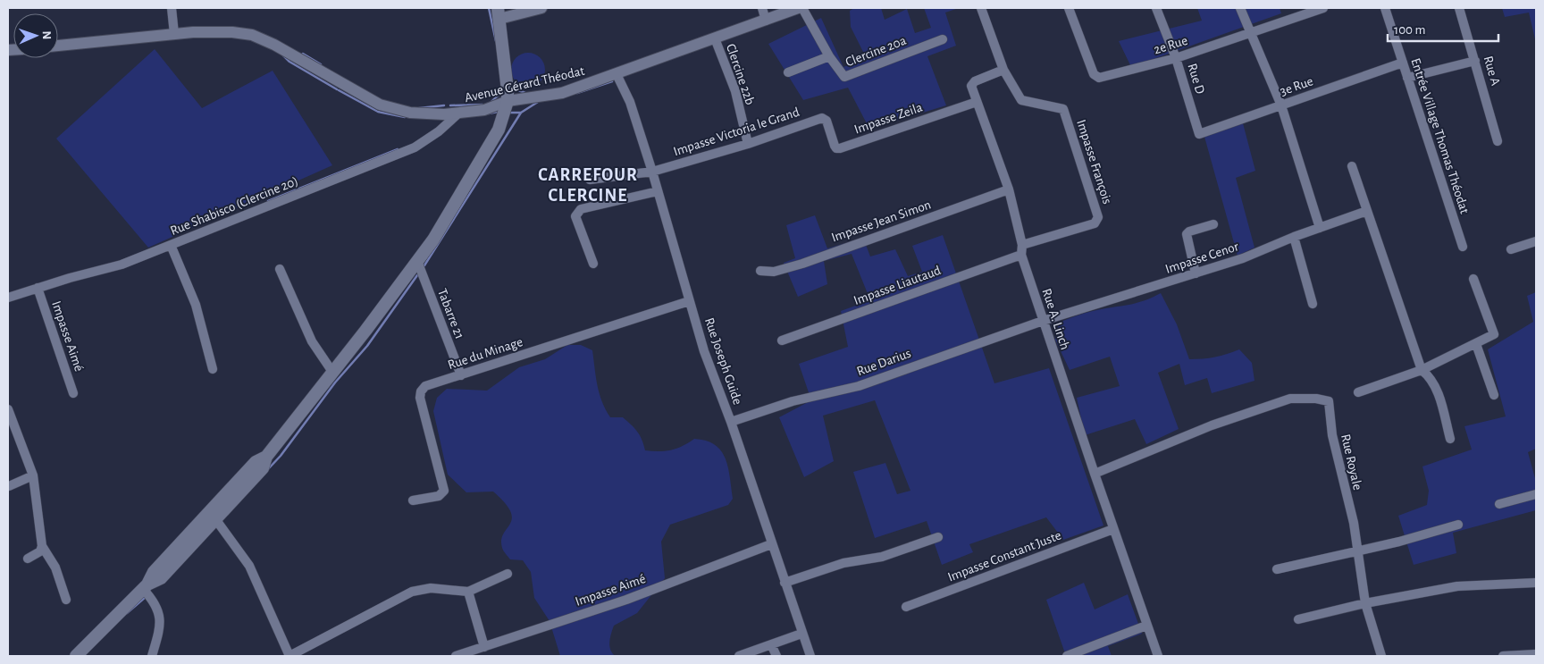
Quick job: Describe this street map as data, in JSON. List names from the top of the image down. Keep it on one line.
{"streets":{"street":["2e Rue","Clercine 20a","Rue A","Clercine 22b","Rue D","Avenue Gérard Théodat","3e Rue","Impasse Zeila","Impasse Victoria le Grand","Entrée Village Thomas Théodat","Impasse François","Rue Shabisco (Clercine 20)","Impasse Jean Simon","Impasse Cenor","Impasse Liautaud","Tabarre 21","Rue A. Linch","Impasse Aimé","Rue du Minage","Rue Joseph Guide","Rue Darius","Rue Royale","Impasse Constant Juste"]},"crossings":[["2e Rue","Rue D"],["Clercine 22b","Avenue Gérard Théodat"],["Clercine 22b","Impasse Victoria le Grand"],["Rue D","3e Rue"],["Avenue Gérard Théodat","Rue Shabisco (Clercine 20)"],["Avenue Gérard Théodat","Rue Joseph Guide"],["3e Rue","Entrée Village Thomas Théodat"],["Impasse Zeila","Impasse Victoria le Grand"],["Impasse Zeila","Rue A. Linch"],["Impasse Victoria le Grand","Rue Joseph Guide"],["Impasse François","Rue A. Linch"],["Rue Shabisco (Clercine 20)","Impasse Aimé"],["Impasse Jean Simon","Rue A. Linch"],["Impasse Cenor","Rue A. Linch"],["Impasse Cenor","Rue Darius"],["Impasse Liautaud","Rue A. Linch"],["Tabarre 21","Rue du Minage"],["Rue A. Linch","Rue Darius"],["Rue A. Linch","Rue Royale"],["Rue A. Linch","Impasse Constant Juste"],["Impasse Aimé","Rue Joseph Guide"],["Rue du Minage","Rue Joseph Guide"],["Rue Joseph Guide","Rue Darius"]],"districts":["CARREFOUR CLERCINE"],"scale_bar":"100 m","north":"right"}
